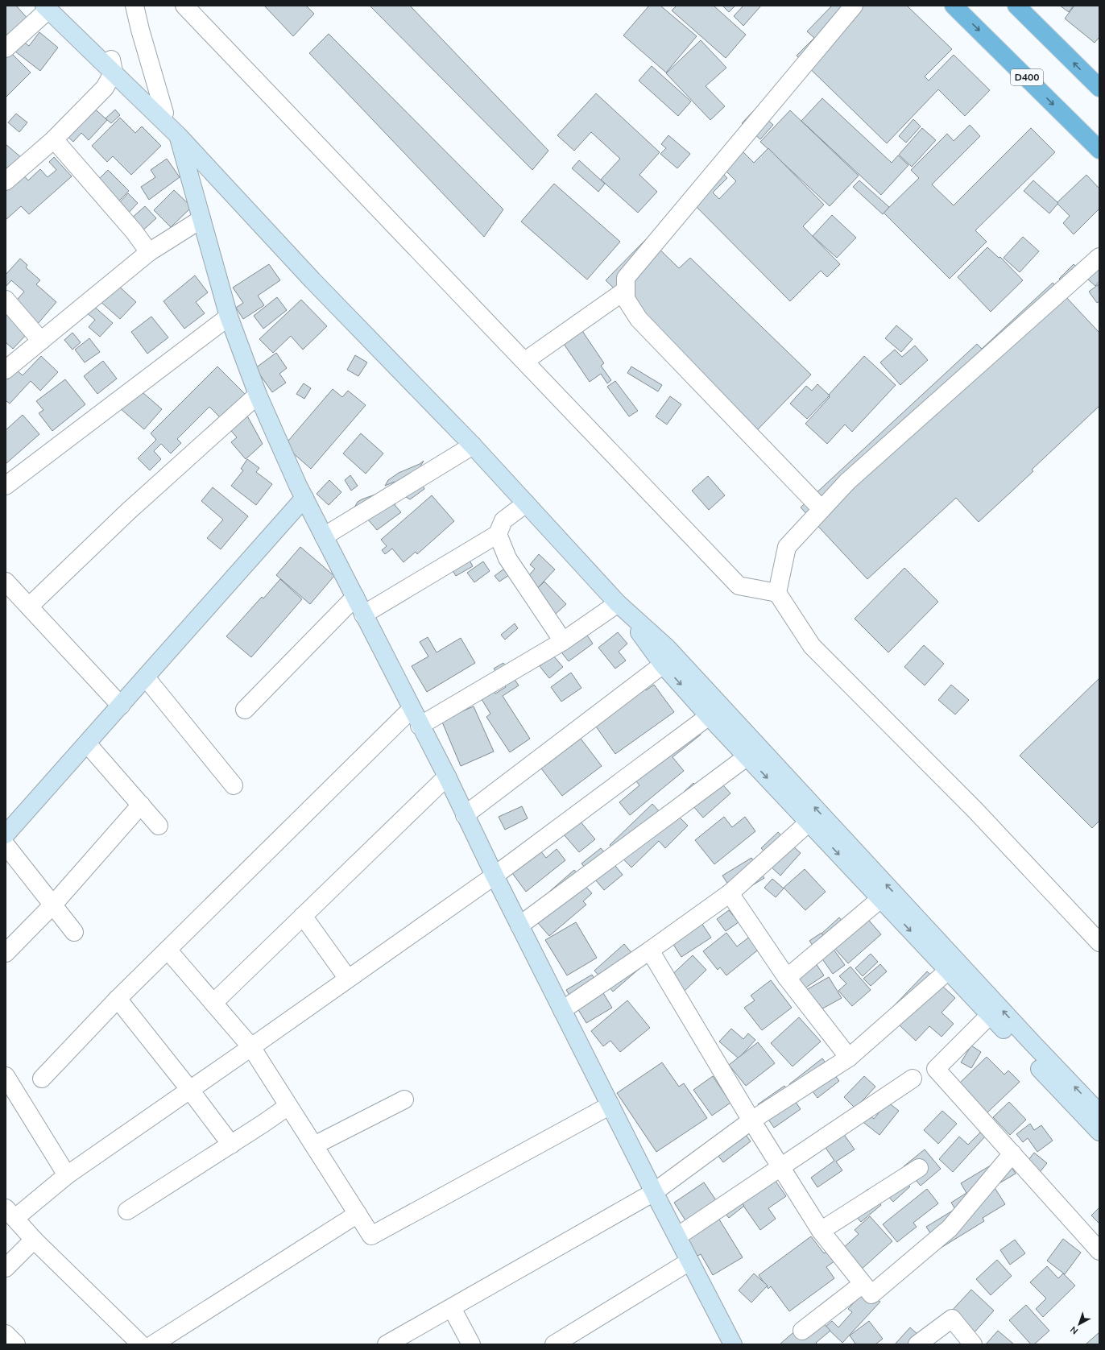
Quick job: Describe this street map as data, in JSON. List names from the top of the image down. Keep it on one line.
{"streets":{"highway":["D400"]},"north":"bottom left"}
